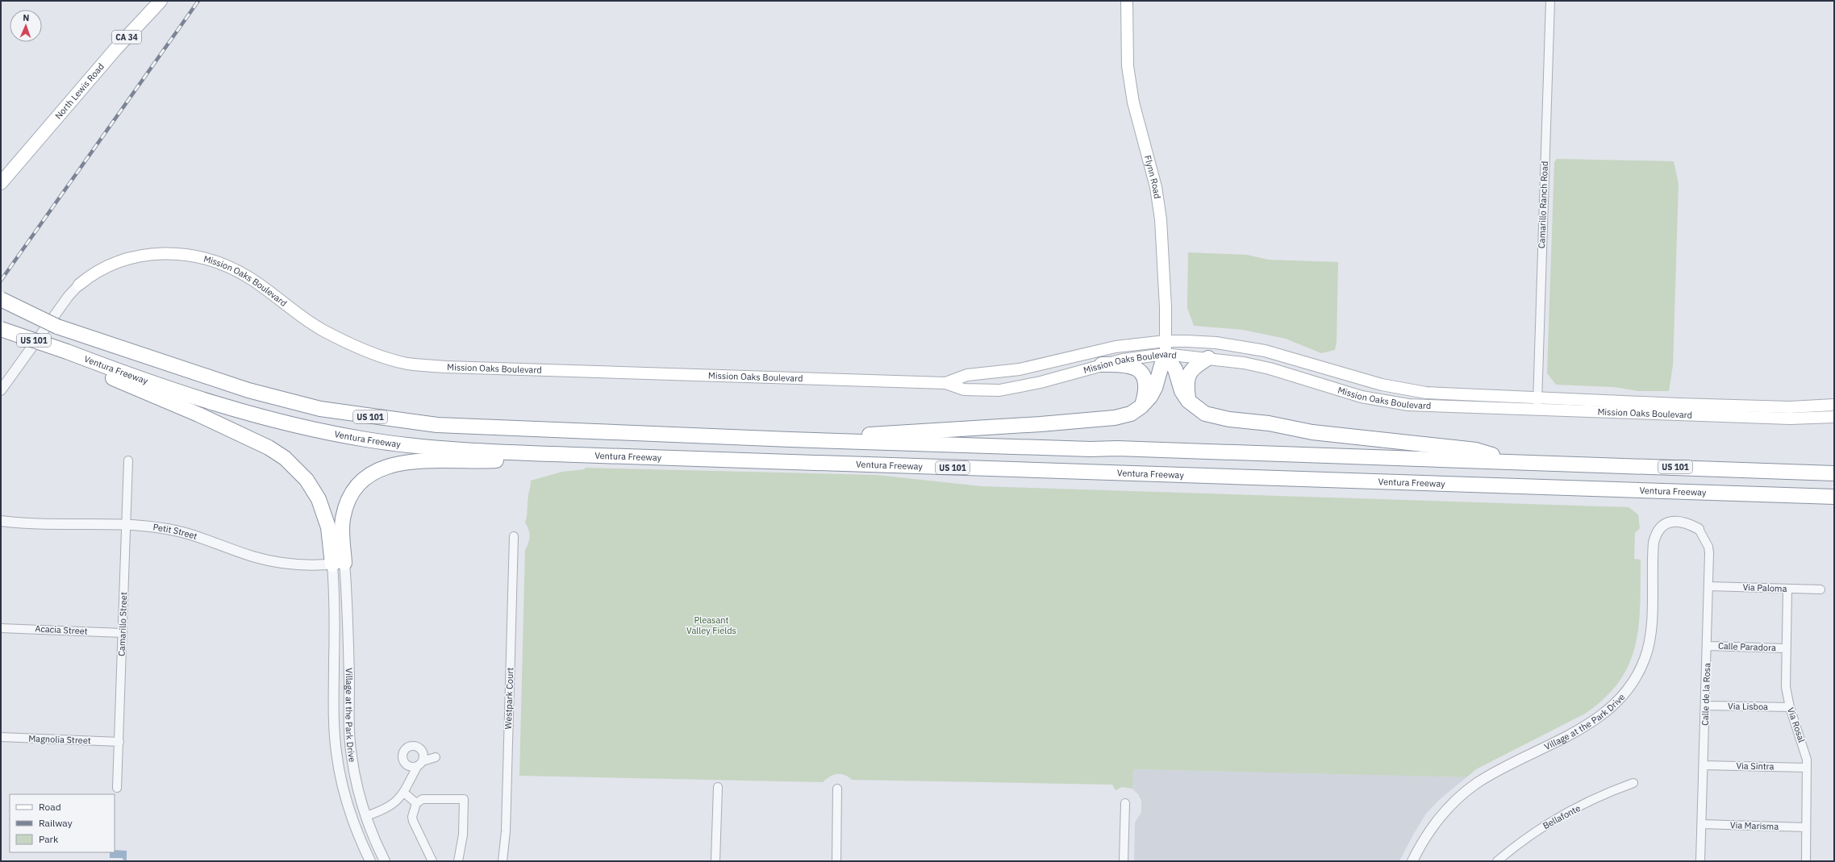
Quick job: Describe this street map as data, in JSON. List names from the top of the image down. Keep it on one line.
{"streets":{"highway":["US 101","Ventura Freeway"],"main road":["CA 34","North Lewis Road","Flynn Road","Mission Oaks Boulevard"],"street":["Camarillo Ranch Road","Petit Street","Via Paloma","Camarillo Street","Acacia Street","Calle Paradora","Calle de la Rosa","Westpark Court","Via Lisboa","Village at the Park Drive","Via Rosal","Magnolia Street","Via Sintra","Bellafonte","Via Marisma"]},"crossings":[["Flynn Road","Mission Oaks Boulevard"],["Camarillo Ranch Road","Mission Oaks Boulevard"],["Petit Street","Camarillo Street"],["Petit Street","Village at the Park Drive"],["Via Paloma","Calle de la Rosa"],["Via Paloma","Via Rosal"],["Camarillo Street","Acacia Street"],["Camarillo Street","Magnolia Street"],["Calle Paradora","Calle de la Rosa"],["Calle Paradora","Via Rosal"],["Calle de la Rosa","Via Lisboa"],["Calle de la Rosa","Village at the Park Drive"],["Calle de la Rosa","Via Sintra"],["Calle de la Rosa","Via Marisma"],["Via Lisboa","Via Rosal"],["Via Rosal","Via Sintra"],["Via Rosal","Via Marisma"]],"parks":["Pleasant Valley Fields"],"legend":["Road","Railway","Park"],"north":"top"}
